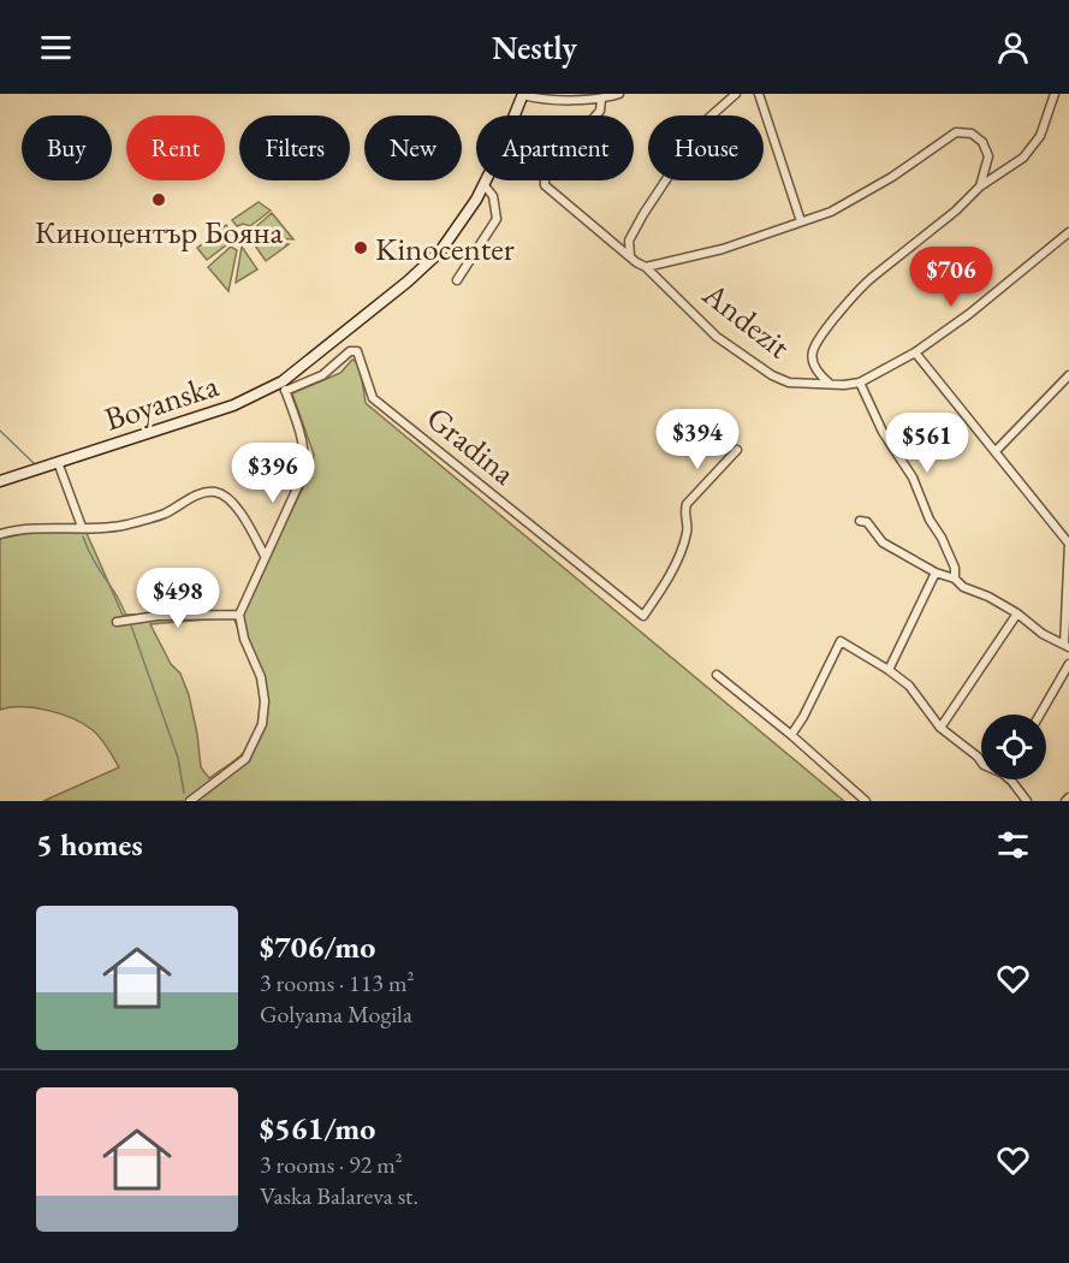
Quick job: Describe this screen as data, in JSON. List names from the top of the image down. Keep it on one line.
{"streets":{"main road":["Boyanska"],"street":["Andezit","Gradina"]},"crossings":[["Boyanska","Gradina"]],"places":["Киноцентър Бояна","Kinocenter"],"page":{"header":"Nestly","chip":["Buy","Rent","Filters","New","Apartment","House"],"price":["$706","$394","$561","$396","$498"],"heading":"5 homes","list":[{"name":"$706/mo","note":"3 rooms · 113 m² · Golyama Mogila"},{"name":"$561/mo","note":"3 rooms · 92 m² · Vaska Balareva st."}]}}
